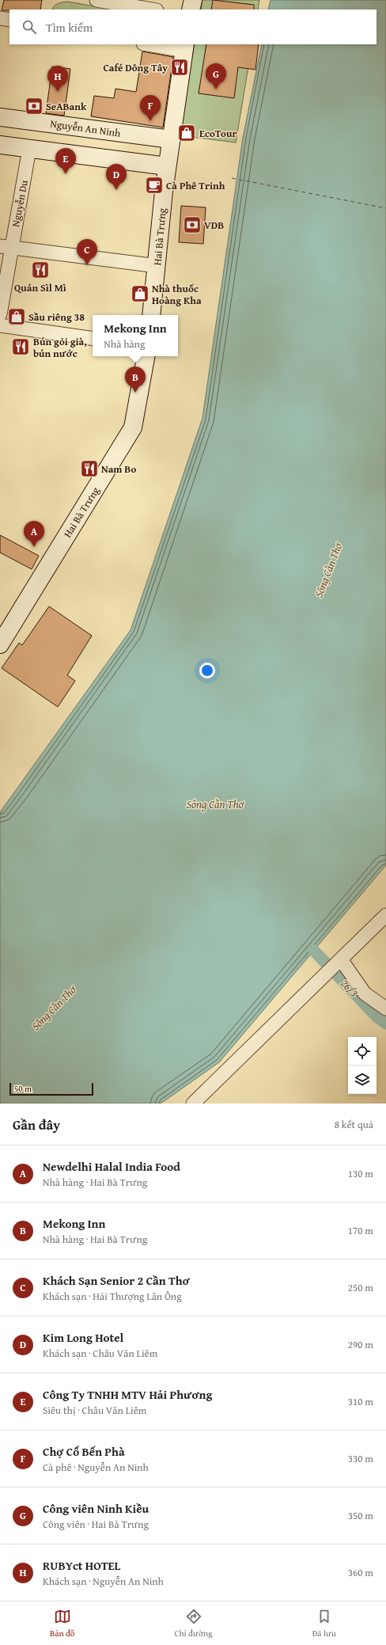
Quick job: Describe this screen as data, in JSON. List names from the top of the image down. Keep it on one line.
{"streets":{"street":["Nguyễn An Ninh","Nguyễn Du","Hai Bà Trưng"]},"crossings":[["Nguyễn An Ninh","Hai Bà Trưng"]],"water":["Sông Cần Thơ","26/3"],"places":{"restaurant":["Café Dông Tây","Quán Sìl Mì","Bún gỏi già, bún nước","Nam Bo"],"bank":["SeABank","VDB"],"shop":["EcoTour","Nhà thuốc Hoàng Kha","Sầu riêng 38"],"cafe":["Cà Phê Trinh"]},"scale_bar":"50 m","page":{"search":"Tìm kiếm","pins":["G","H","F","E","D","C","B","A"],"popup":["Mekong Inn","Nhà hàng"],"scale":"50 m","heading":["Gần đây","8 kết quả"],"list":[{"mark":"A","name":"Newdelhi Halal India Food","note":"Nhà hàng · Hai Bà Trưng","value":"130 m"},{"mark":"B","name":"Mekong Inn","note":"Nhà hàng · Hai Bà Trưng","value":"170 m"},{"mark":"C","name":"Khách Sạn Senior 2 Cần Thơ","note":"Khách sạn · Hải Thượng Lãn Ông","value":"250 m"},{"mark":"D","name":"Kim Long Hotel","note":"Khách sạn · Châu Văn Liêm","value":"290 m"},{"mark":"E","name":"Công Ty TNHH MTV Hải Phương","note":"Siêu thị · Châu Văn Liêm","value":"310 m"},{"mark":"F","name":"Chợ Cổ Bến Phà","note":"Cà phê · Nguyễn An Ninh","value":"330 m"},{"mark":"G","name":"Công viên Ninh Kiều","note":"Công viên · Hai Bà Trưng","value":"350 m"},{"mark":"H","name":"RUBYct HOTEL","note":"Khách sạn · Nguyễn An Ninh","value":"360 m"}],"nav":["Bản đồ","Chỉ đường","Đã lưu"]}}
